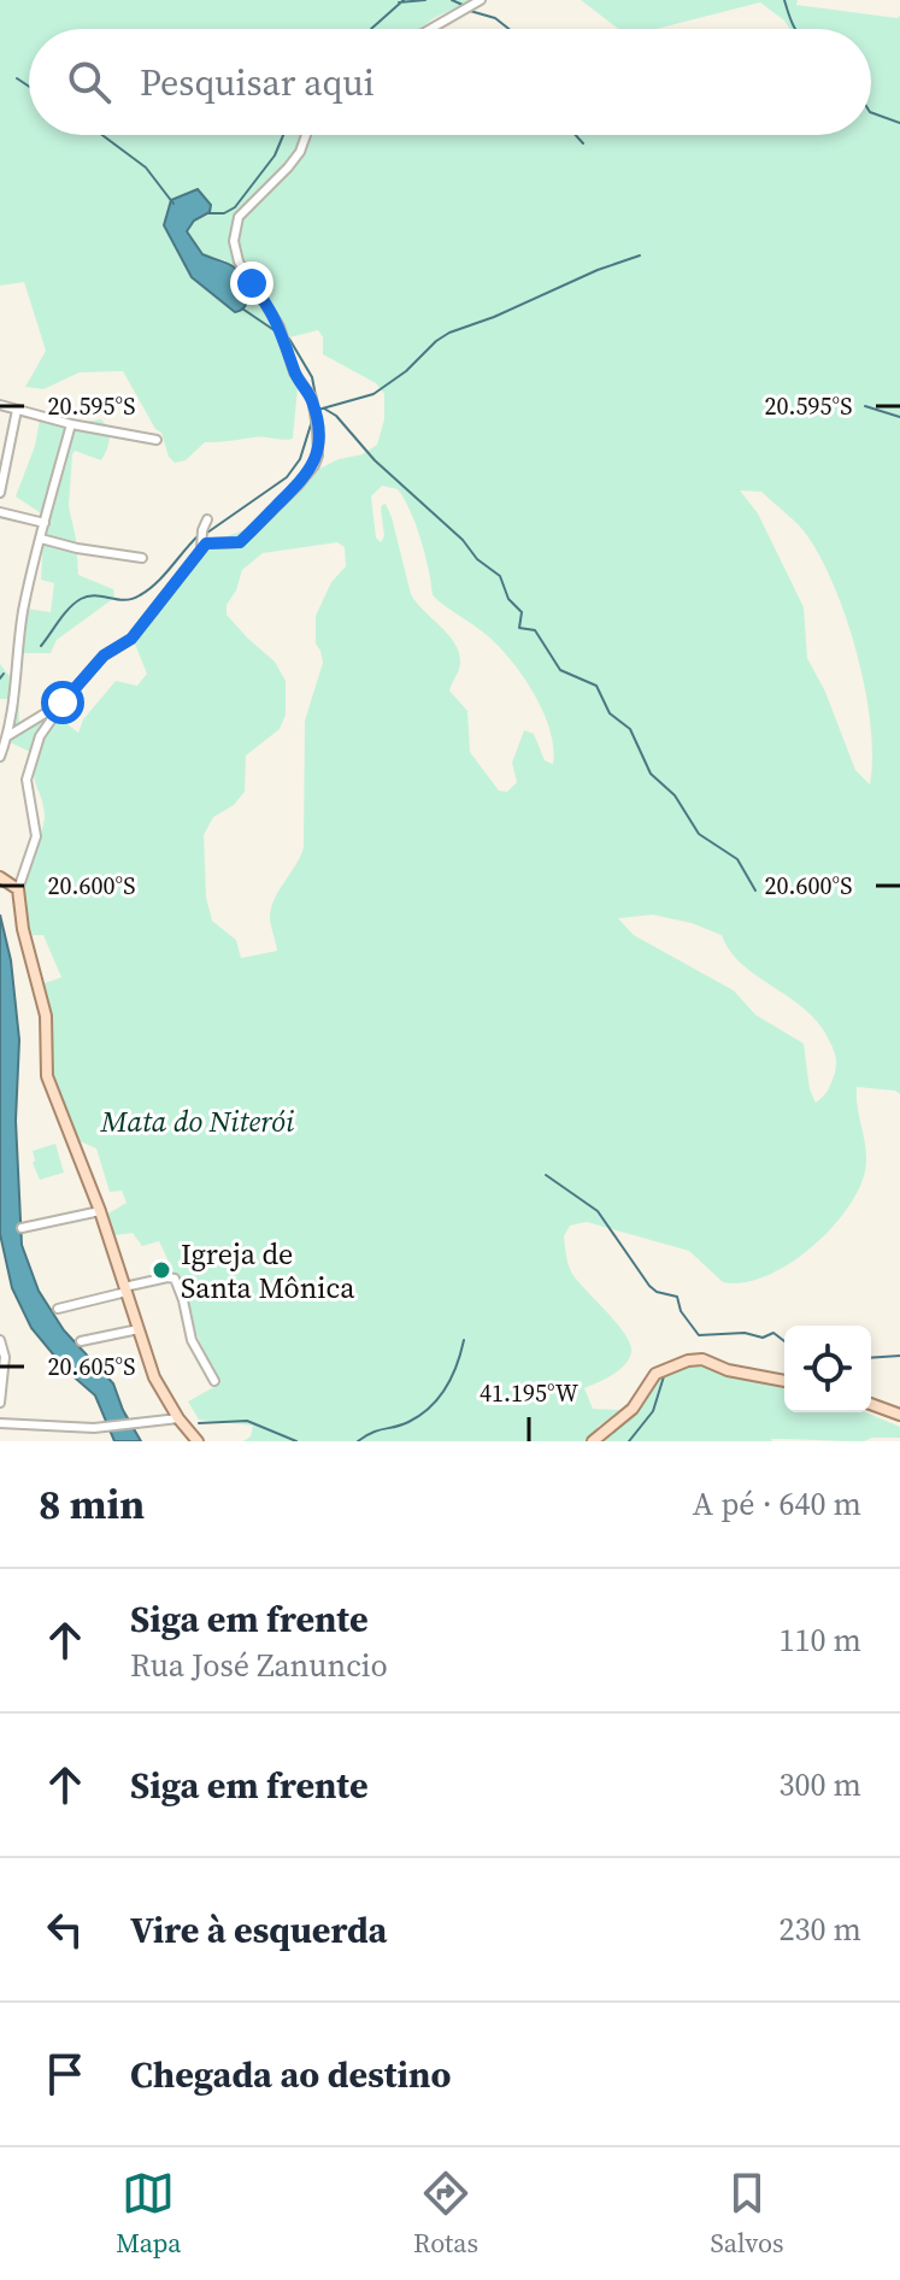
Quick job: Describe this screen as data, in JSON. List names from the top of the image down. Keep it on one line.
{"parks":["Mata do Niterói"],"places":["Igreja de Santa Mônica"],"page":{"search":"Pesquisar aqui","heading":["8 min","A pé · 640 m"],"list":[["Siga em frente","Rua José Zanuncio","110 m"],["Siga em frente","300 m"],["Vire à esquerda","230 m"],"Chegada ao destino"],"nav":["Mapa","Rotas","Salvos"]},"coordinates":["20.595°S","20.600°S","20.605°S","41.195°W"]}
